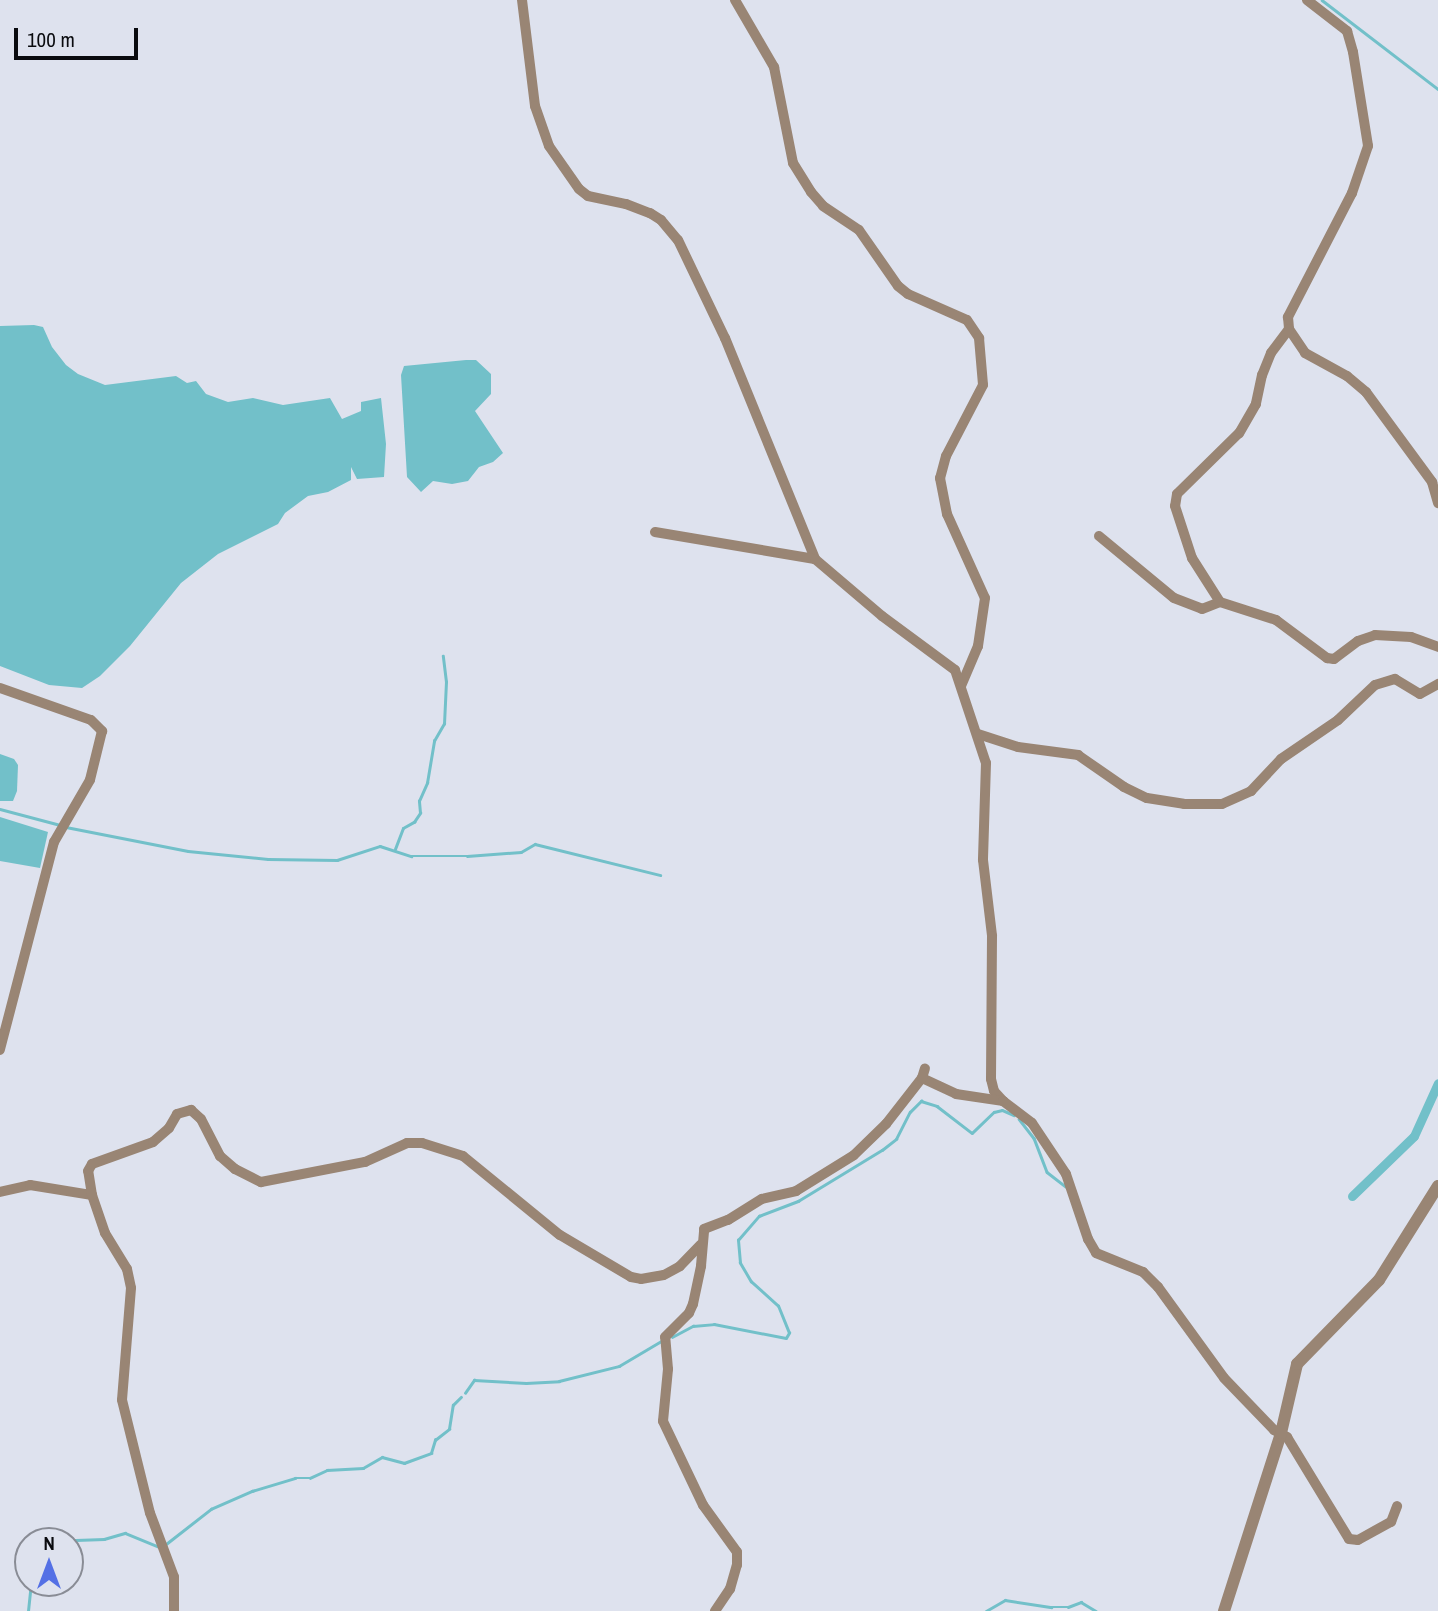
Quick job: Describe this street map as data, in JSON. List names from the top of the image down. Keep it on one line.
{"scale_bar":"100 m","north":"top"}
